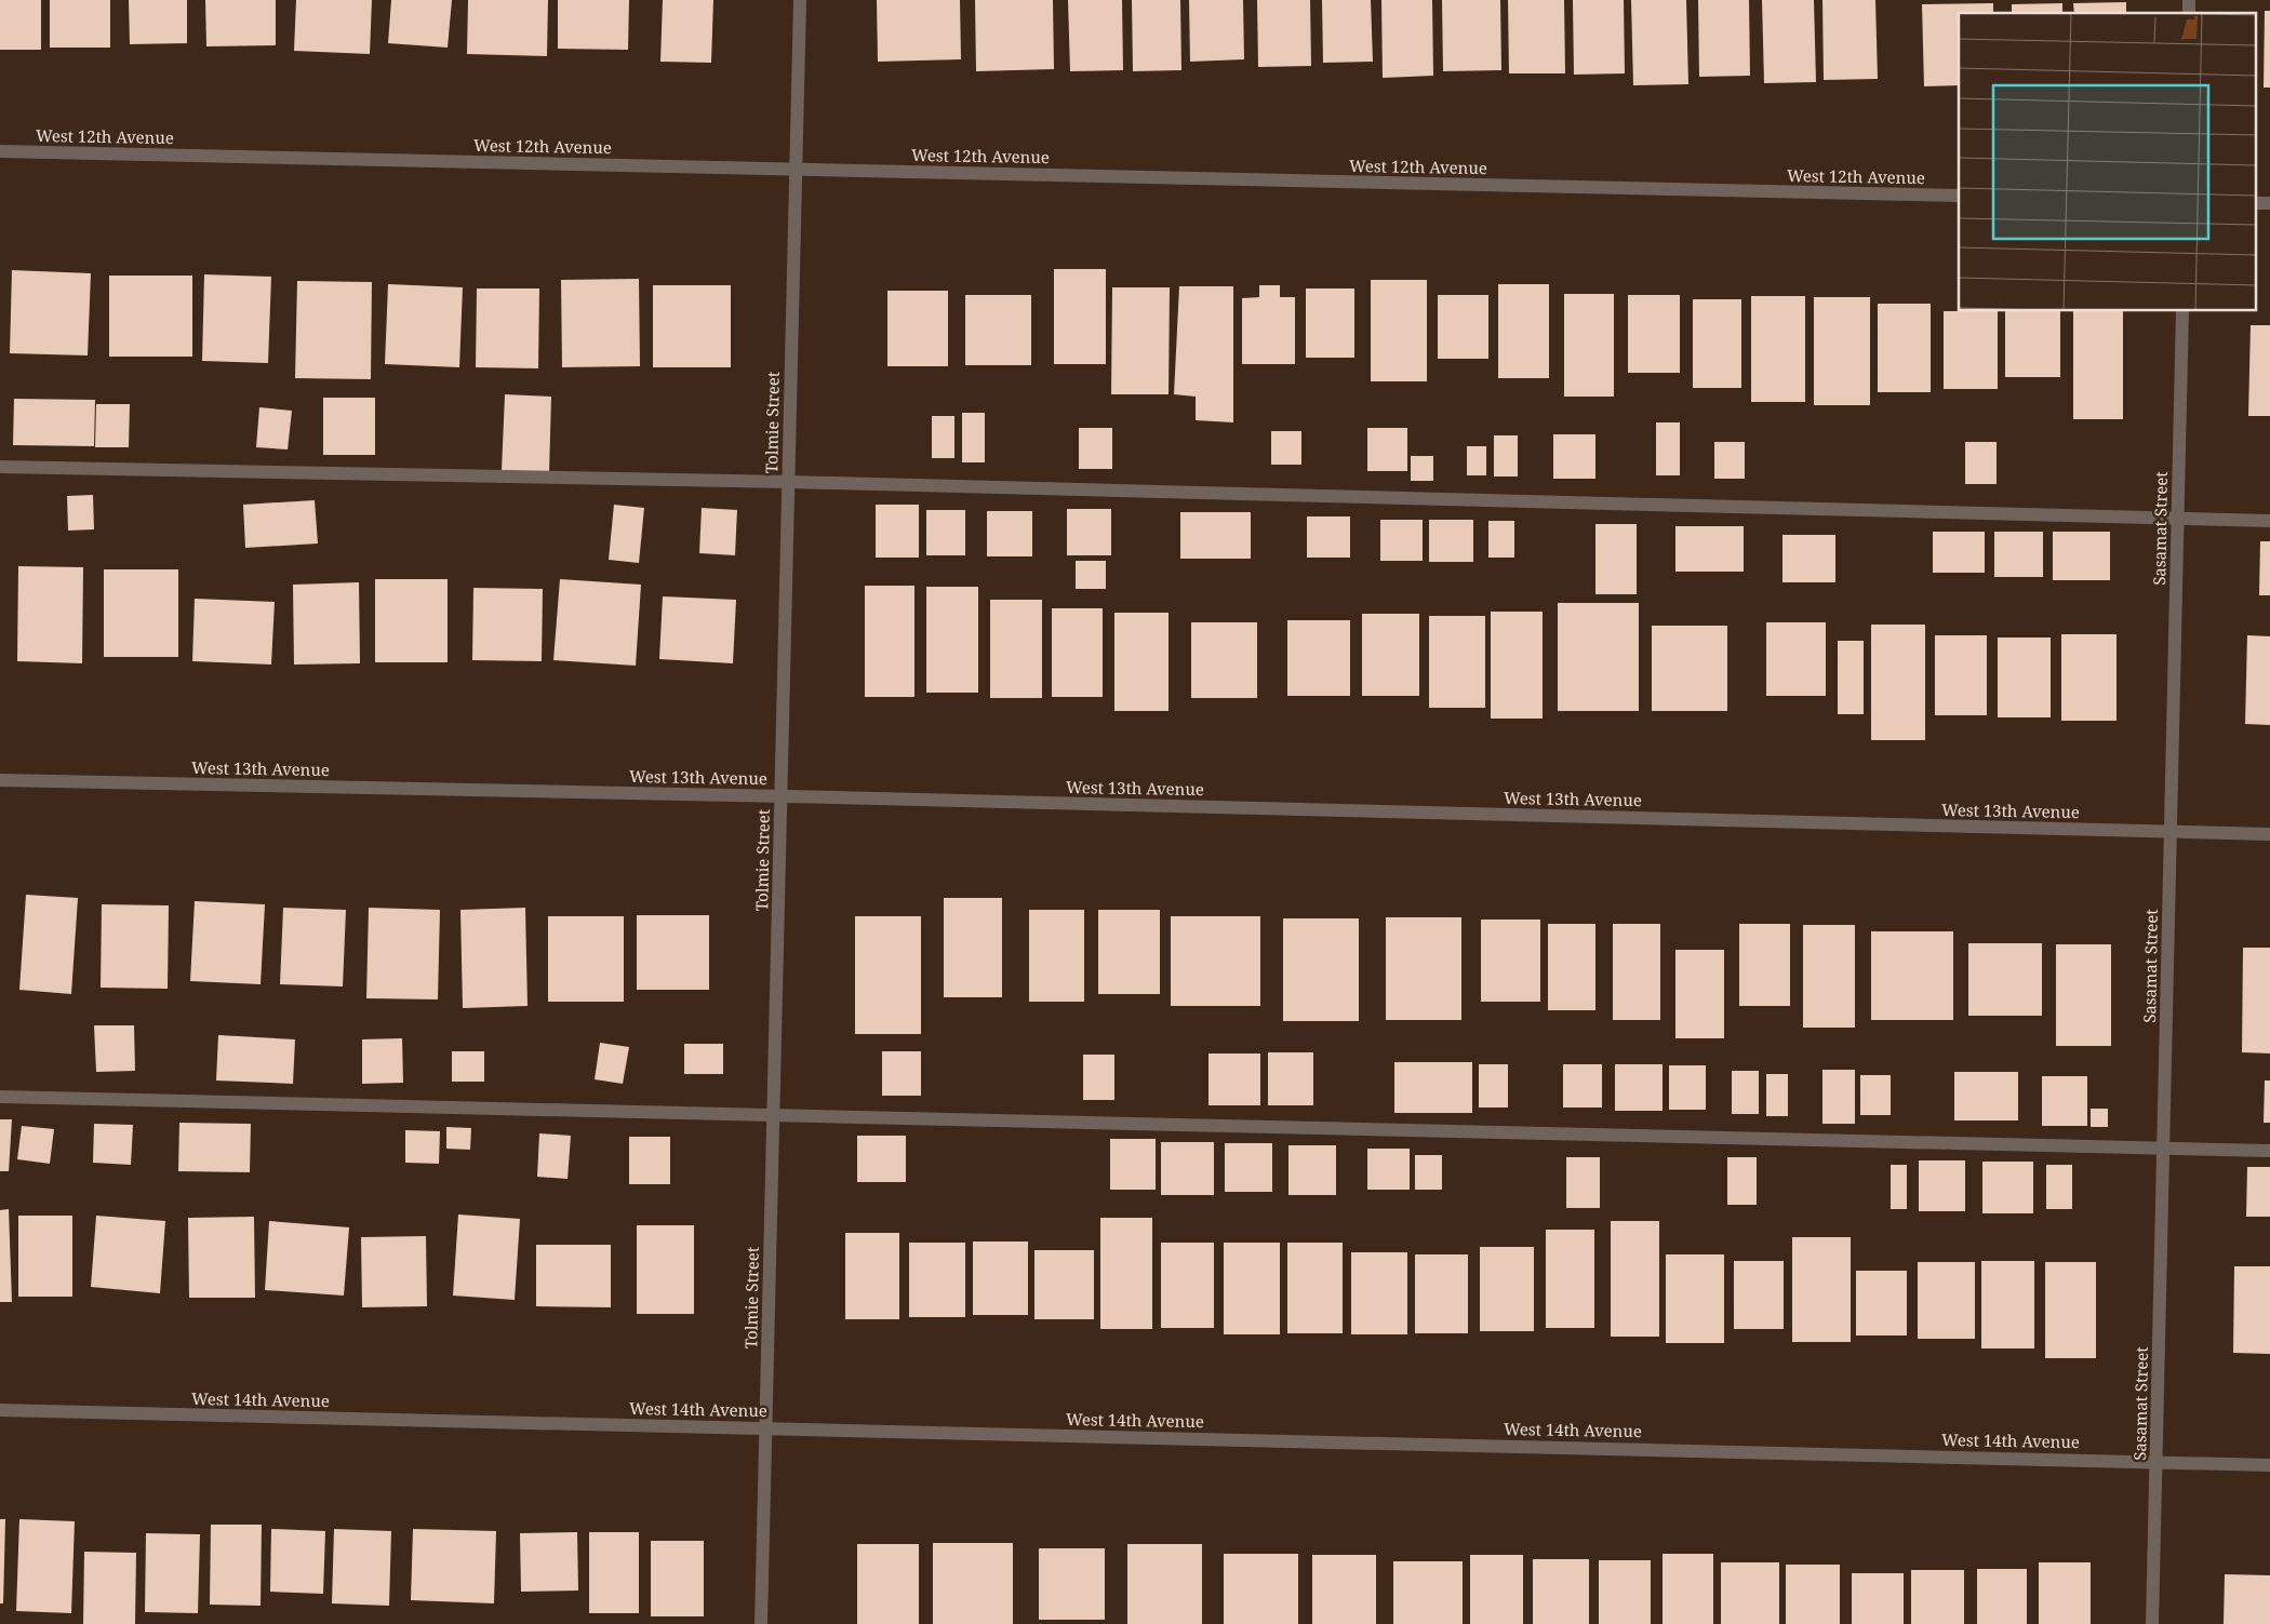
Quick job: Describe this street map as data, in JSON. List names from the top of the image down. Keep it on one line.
{"streets":{"street":["West 12th Avenue","Tolmie Street","Sasamat Street","West 13th Avenue","West 14th Avenue"]},"crossings":[["West 12th Avenue","Tolmie Street"],["Tolmie Street","West 13th Avenue"],["Tolmie Street","West 14th Avenue"],["Sasamat Street","West 13th Avenue"],["Sasamat Street","West 14th Avenue"]]}
